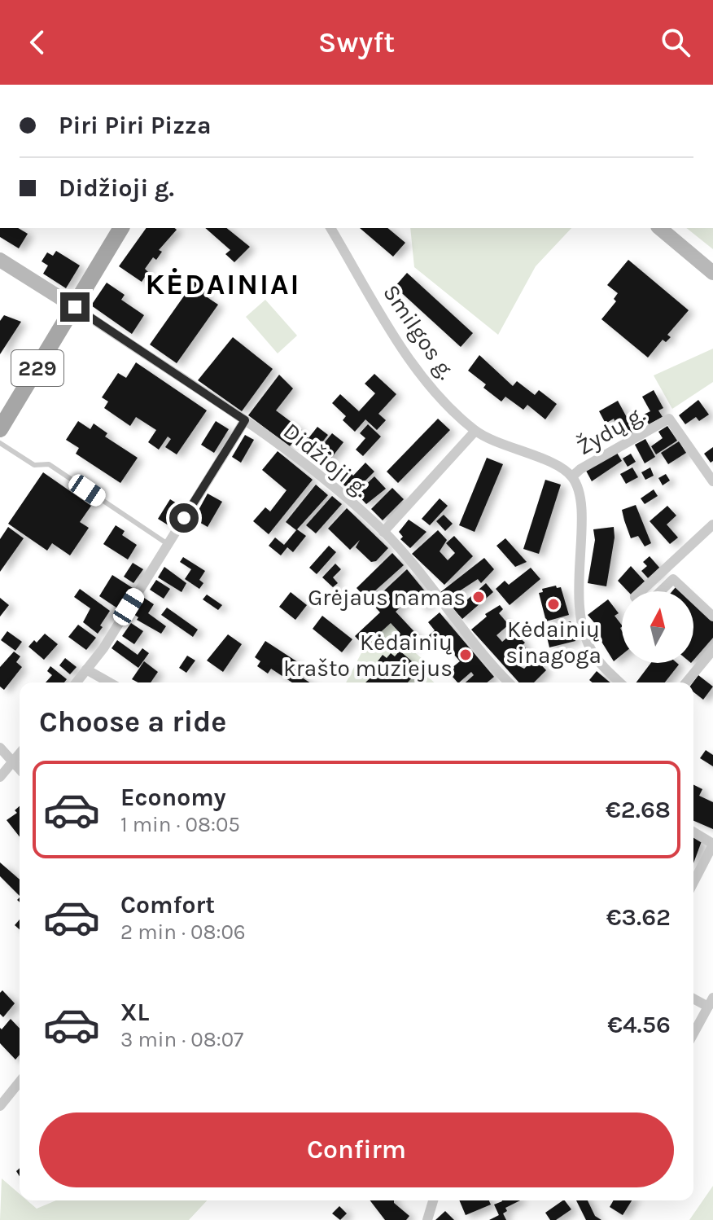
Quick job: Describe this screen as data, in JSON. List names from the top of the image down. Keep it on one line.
{"streets":{"main road":["229"],"street":["Smilgos g.","Žydų g.","Didžioji g."]},"crossings":[["Smilgos g.","Žydų g."],["229","Didžioji g."]],"districts":["KĖDAINIAI"],"places":["Grėjaus namas","Kėdainių sinagoga","Kėdainių krašto muziejus"],"north":"top","page":{"header":"Swyft","banner":["Piri Piri Pizza","Didžioji g."],"heading":"Choose a ride","list":[{"name":"Economy","note":"1 min · 08:05","value":"€2.68"},{"name":"Comfort","note":"2 min · 08:06","value":"€3.62"},{"name":"XL","note":"3 min · 08:07","value":"€4.56"}],"buttons":"Confirm"}}
